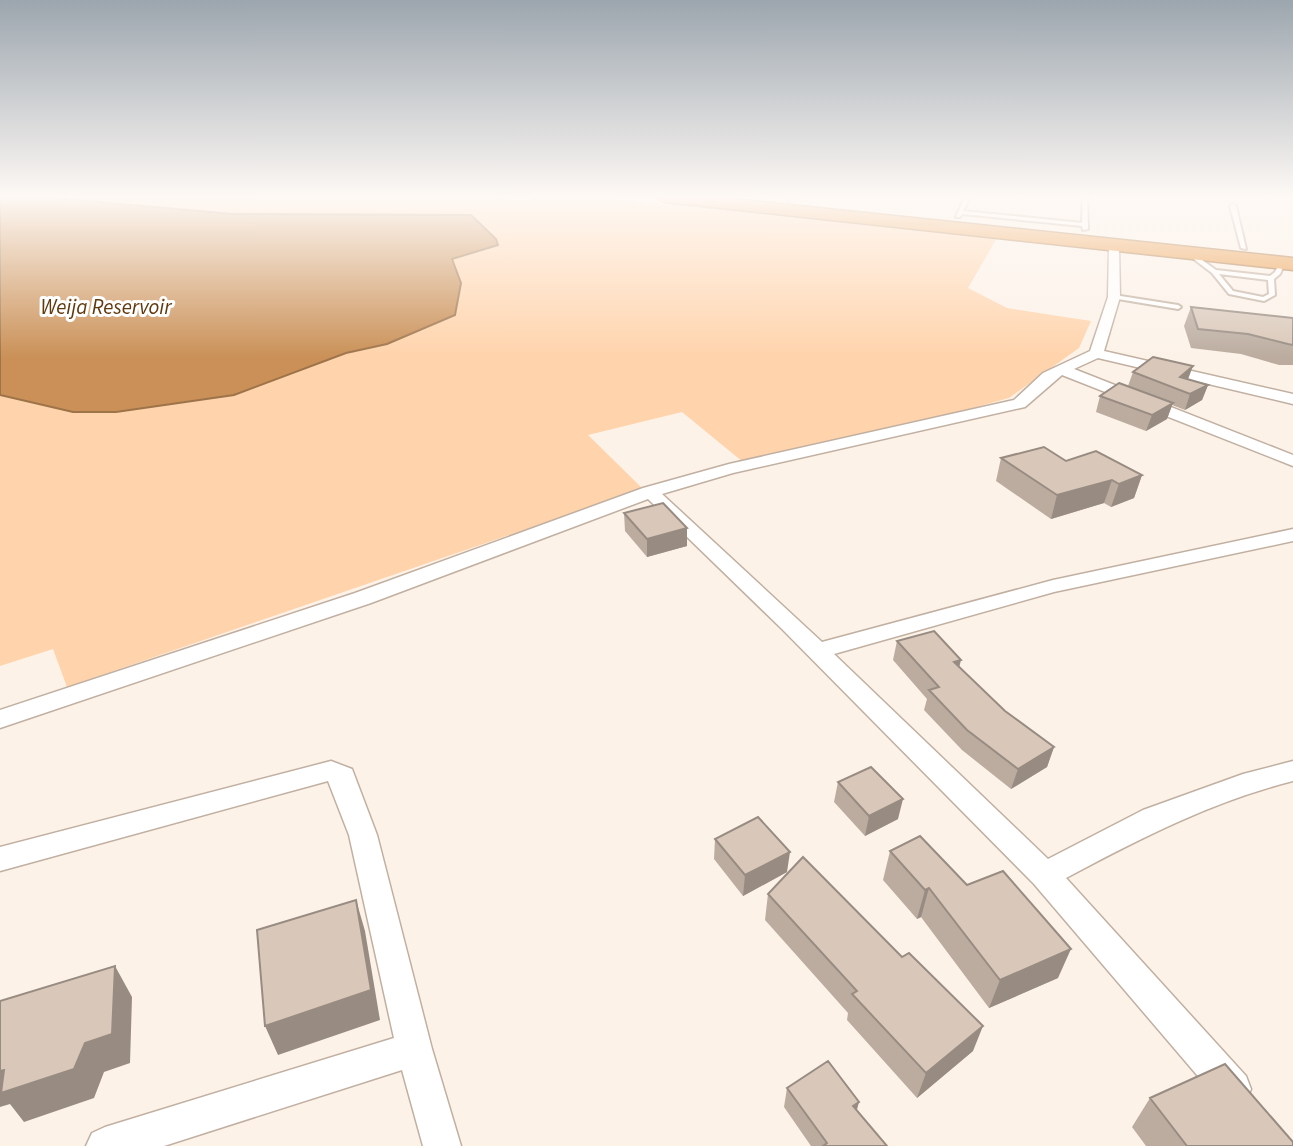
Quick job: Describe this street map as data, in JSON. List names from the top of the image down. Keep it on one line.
{"water":["Weija Reservoir"]}
